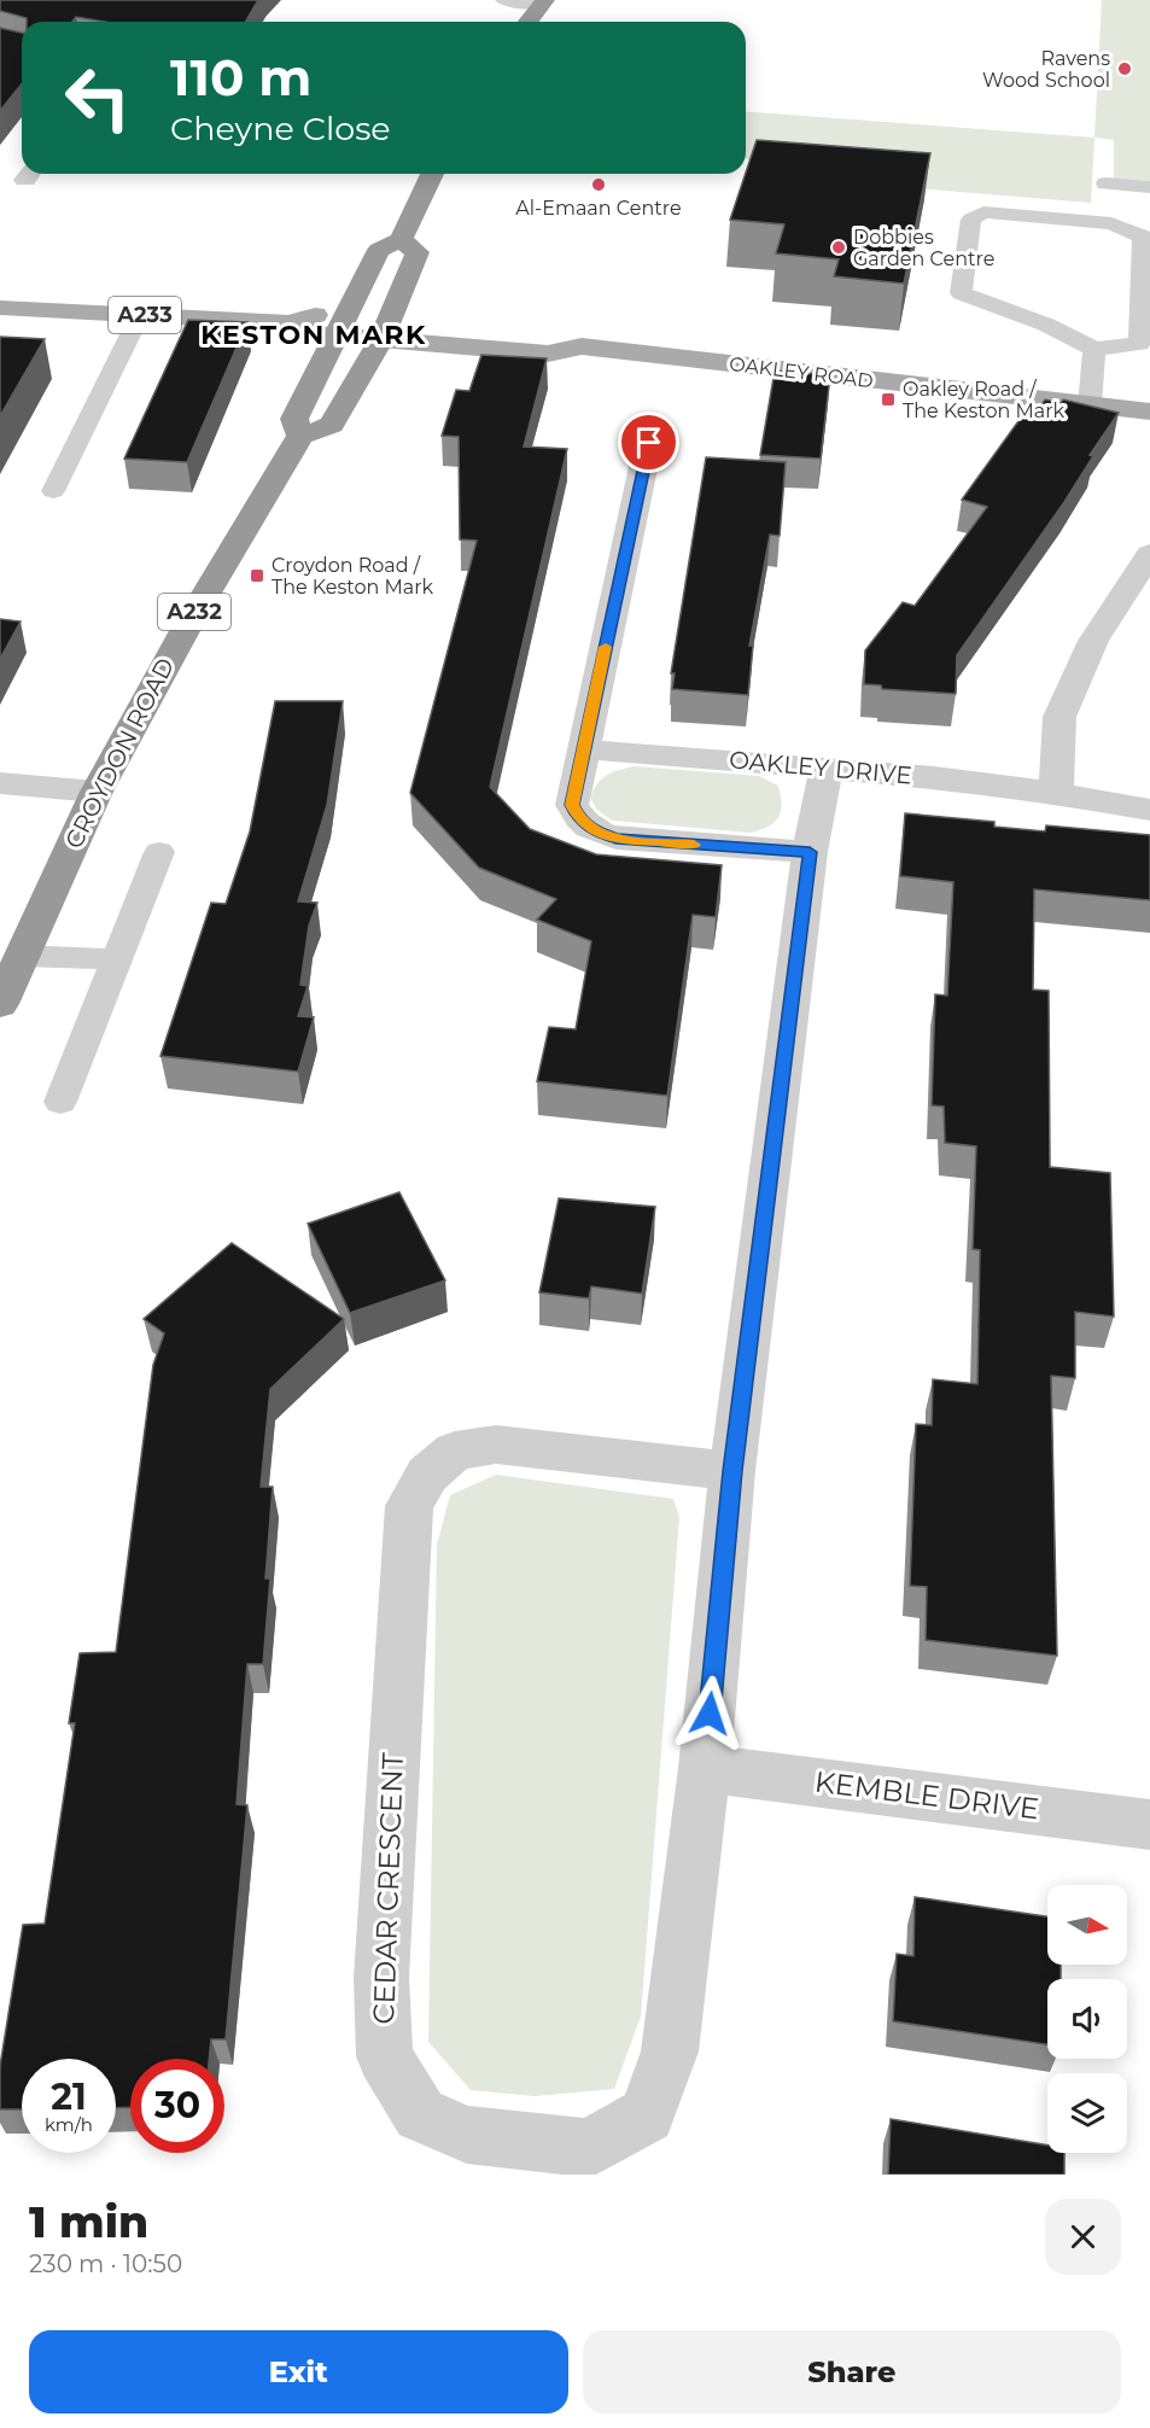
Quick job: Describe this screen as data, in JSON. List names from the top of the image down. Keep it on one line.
{"streets":{"highway":["A232","CROYDON ROAD"],"main road":["A233","OAKLEY ROAD"],"street":["OAKLEY DRIVE","KEMBLE DRIVE","CEDAR CRESCENT"]},"crossings":[["A233","OAKLEY ROAD"],["A233","CROYDON ROAD"],["OAKLEY ROAD","CROYDON ROAD"],["OAKLEY DRIVE","CEDAR CRESCENT"],["KEMBLE DRIVE","CEDAR CRESCENT"]],"districts":["KESTON MARK"],"places":{"other":["Ravens Wood School","Al-Emaan Centre","Dobbies Garden Centre"],"transit":["Oakley Road / The Keston Mark","Croydon Road / The Keston Mark"]},"north":"right","page":{"turn":["110 m","Cheyne Close"],"speed":"21 km/h","limit":"30","heading":["1 min","230 m · 10:50"],"buttons":["Exit","Share"]}}
